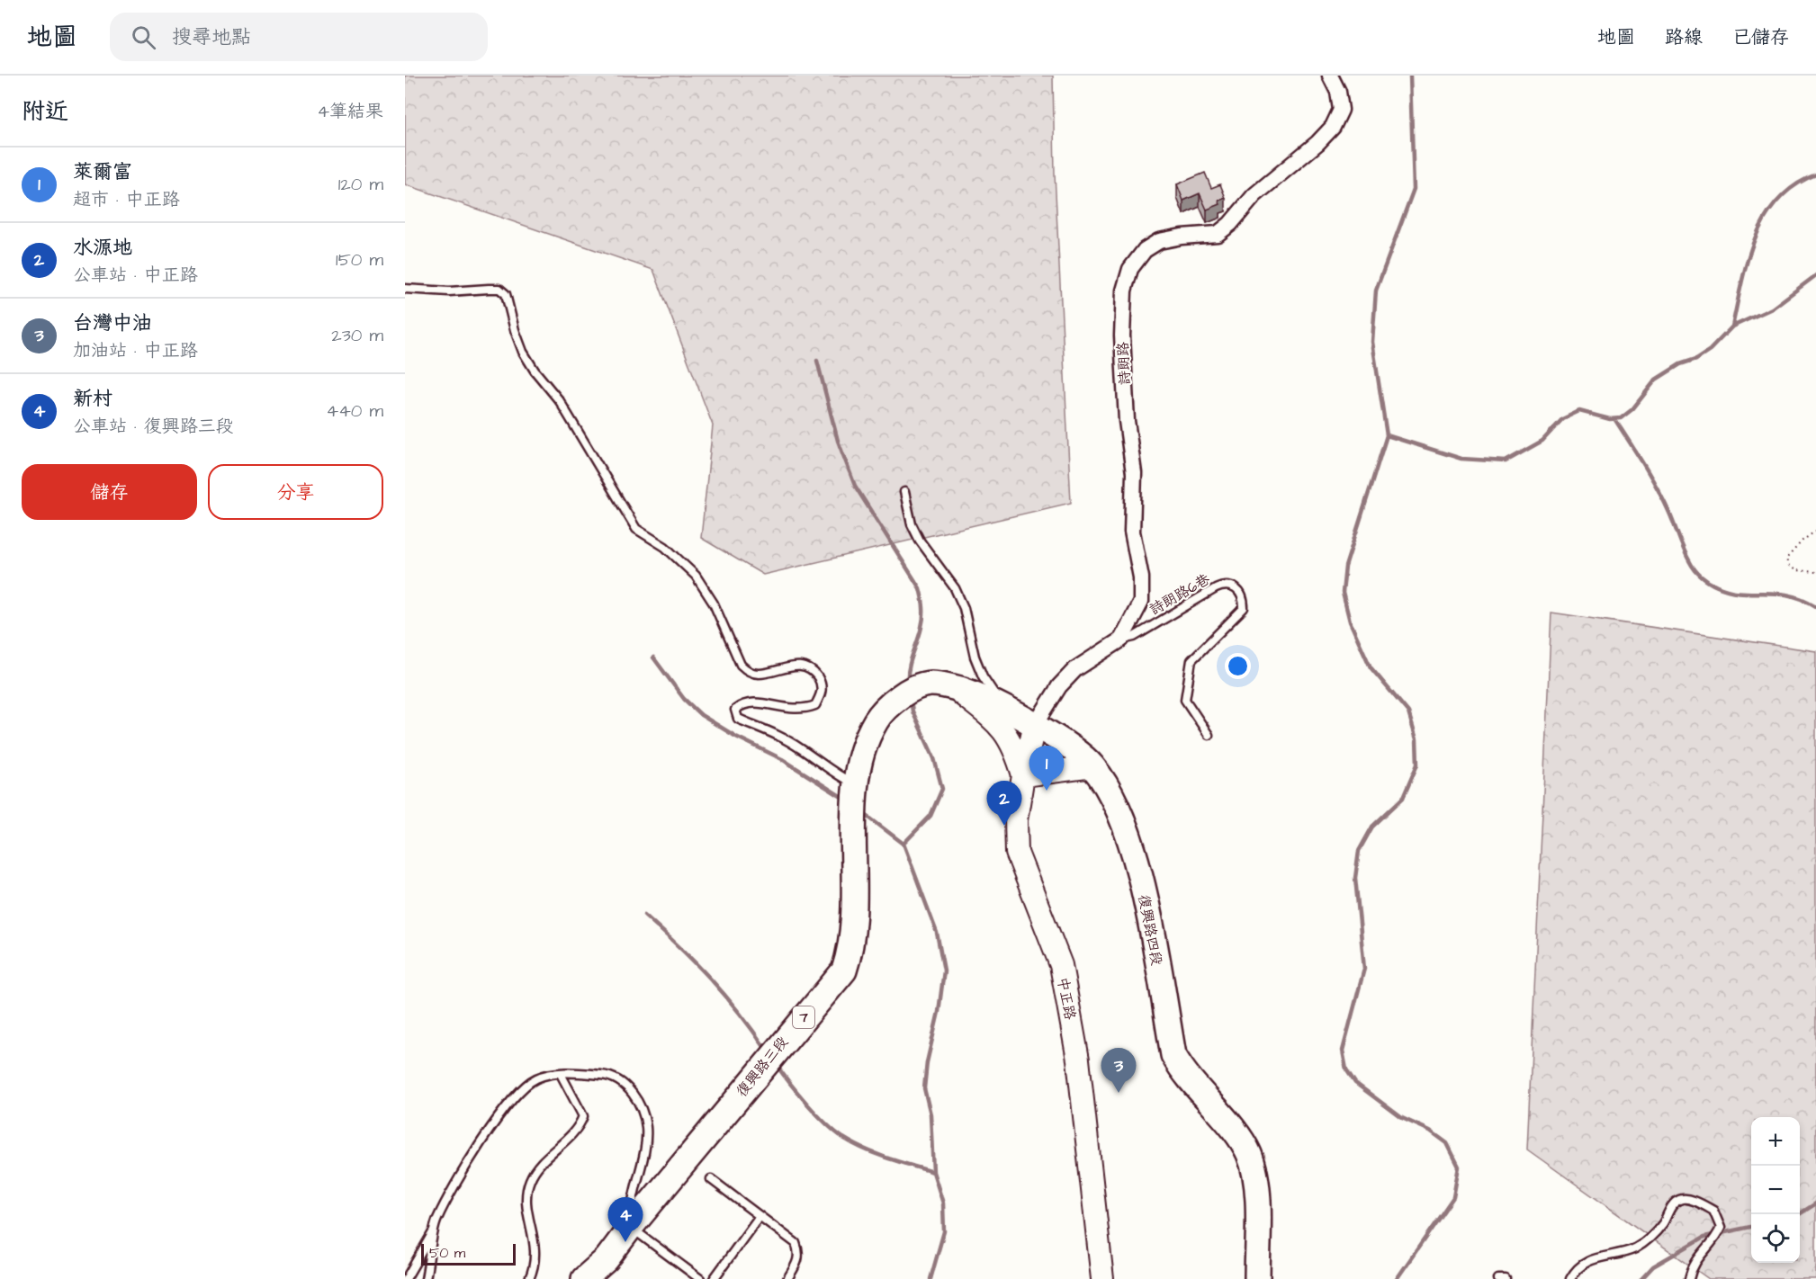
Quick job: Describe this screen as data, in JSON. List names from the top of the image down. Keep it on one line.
{"streets":{"main road":["復興路四段","7","復興路三段"],"street":["詩朗路","中正路"],"lane":["詩朗路6巷"]},"crossings":[["詩朗路","詩朗路6巷"],["詩朗路","復興路四段"],["詩朗路","中正路"],["復興路四段","中正路"],["復興路四段","復興路三段"]],"scale_bar":"50 m","page":{"header":"地圖","search":"搜尋地點","nav":["地圖","路線","已儲存"],"heading":["附近","4筆結果"],"list":[{"mark":"1","name":"萊爾富","note":"超市 · 中正路","value":"120 m"},{"mark":"2","name":"水源地","note":"公車站 · 中正路","value":"150 m"},{"mark":"3","name":"台灣中油","note":"加油站 · 中正路","value":"230 m"},{"mark":"4","name":"新村","note":"公車站 · 復興路三段","value":"440 m"}],"buttons":["儲存","分享"],"pins":["1","2","3","4"],"map_buttons":["+","−"],"scale":"50 m"}}
